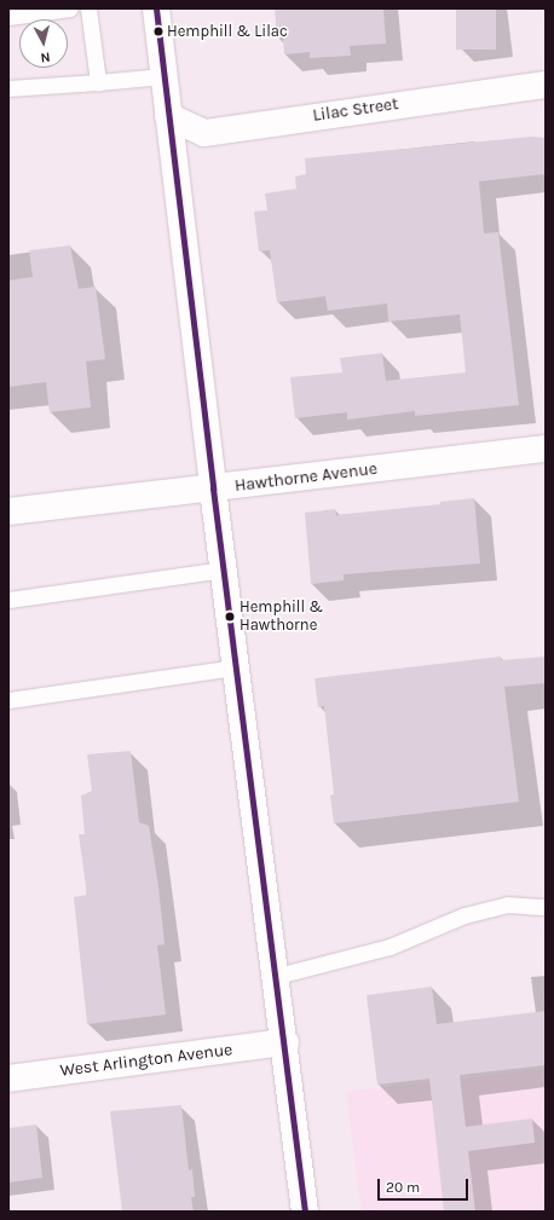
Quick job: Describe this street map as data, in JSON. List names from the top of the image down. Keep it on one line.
{"streets":{"main road":["Lilac Street","Hawthorne Avenue","West Arlington Avenue"]},"places":["Hemphill & Lilac","Hemphill & Hawthorne"],"scale_bar":"20 m","north":"bottom"}
